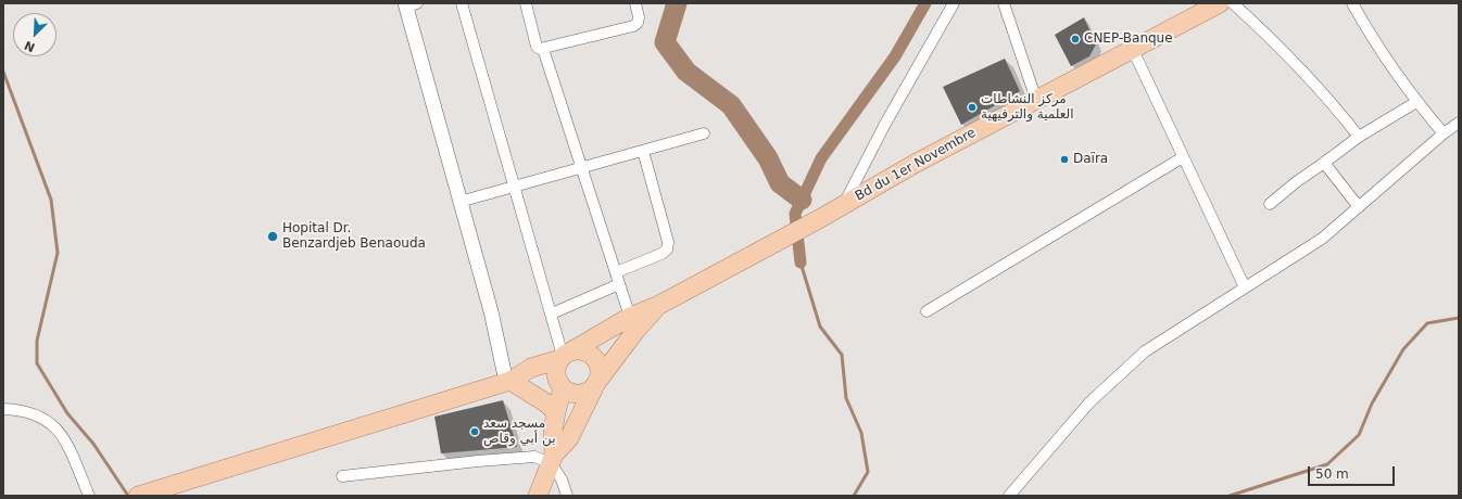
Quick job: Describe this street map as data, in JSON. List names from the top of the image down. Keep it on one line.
{"streets":{"main road":["Bd du 1er Novembre"]},"places":["CNEP-Banque","مركز النشاطات العلمية والترفيهية","Daïra","Hopital Dr. Benzardjeb Benaouda","مسجد سعد بن أبي وقاص"],"scale_bar":"50 m","north":"bottom left"}
